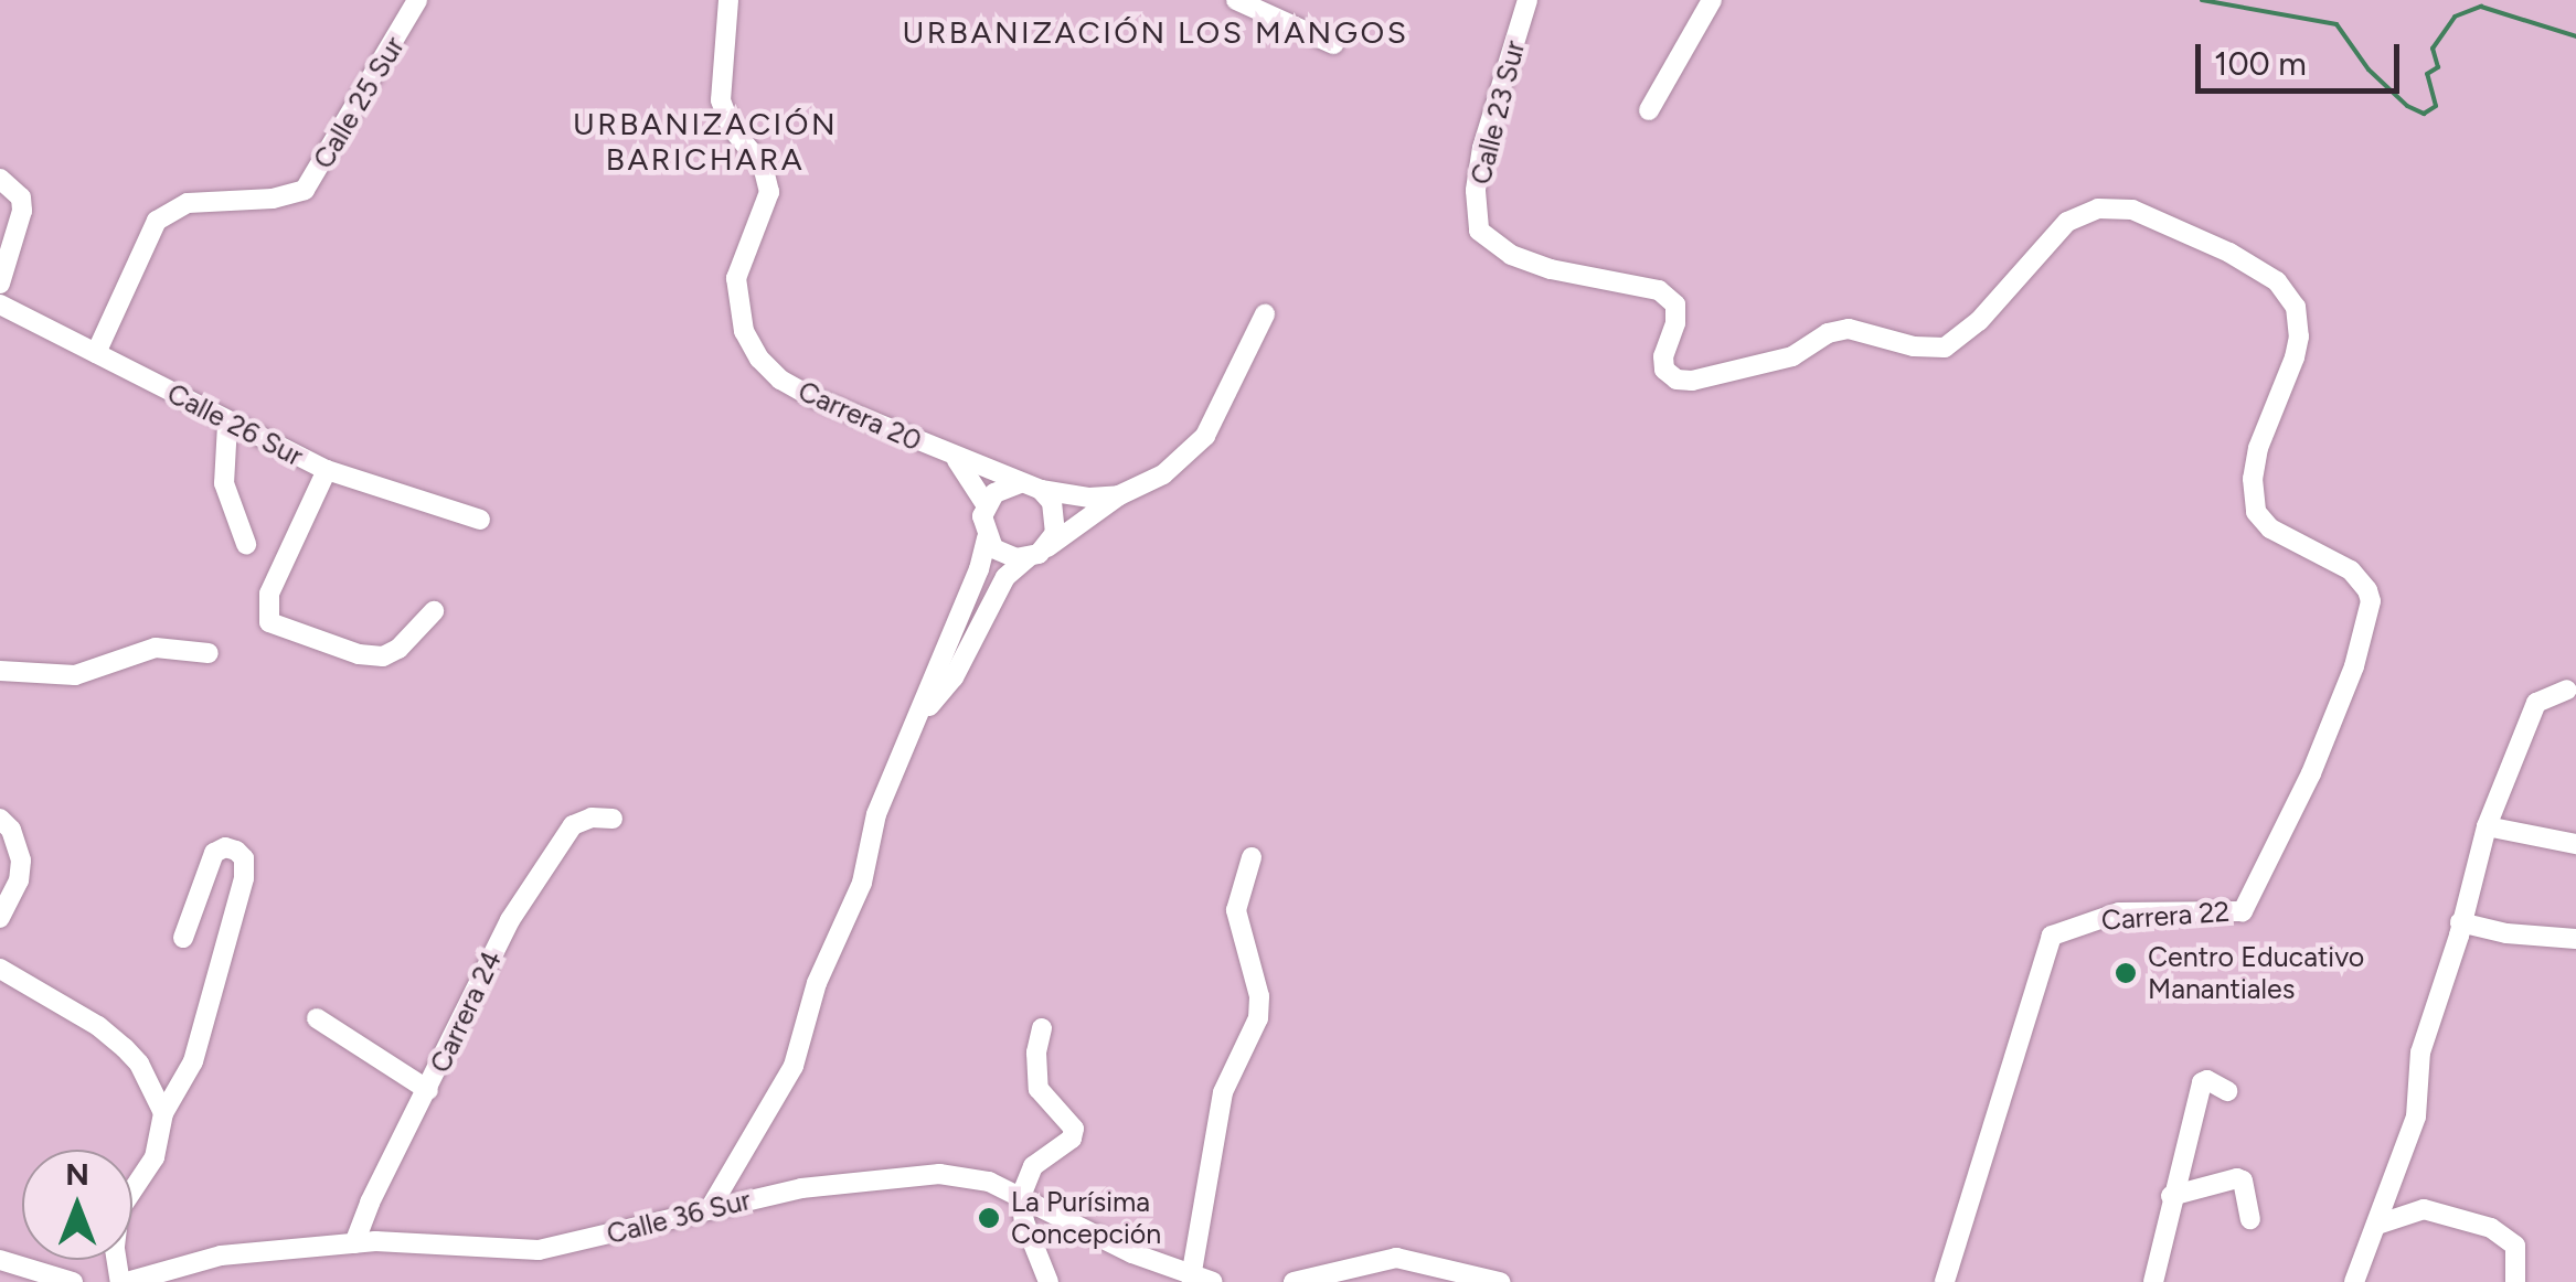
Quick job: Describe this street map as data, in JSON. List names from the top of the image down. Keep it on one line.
{"streets":{"street":["Calle 25 Sur","Calle 23 Sur","Carrera 20","Calle 26 Sur","Carrera 22","Carrera 24","Calle 36 Sur"]},"crossings":[["Calle 25 Sur","Calle 26 Sur"],["Calle 23 Sur","Carrera 22"],["Carrera 24","Calle 36 Sur"]],"districts":["URBANIZACIÓN LOS MANGOS","URBANIZACIÓN BARICHARA"],"places":["Centro Educativo Manantiales","La Purísima Concepción"],"scale_bar":"100 m","north":"top"}
